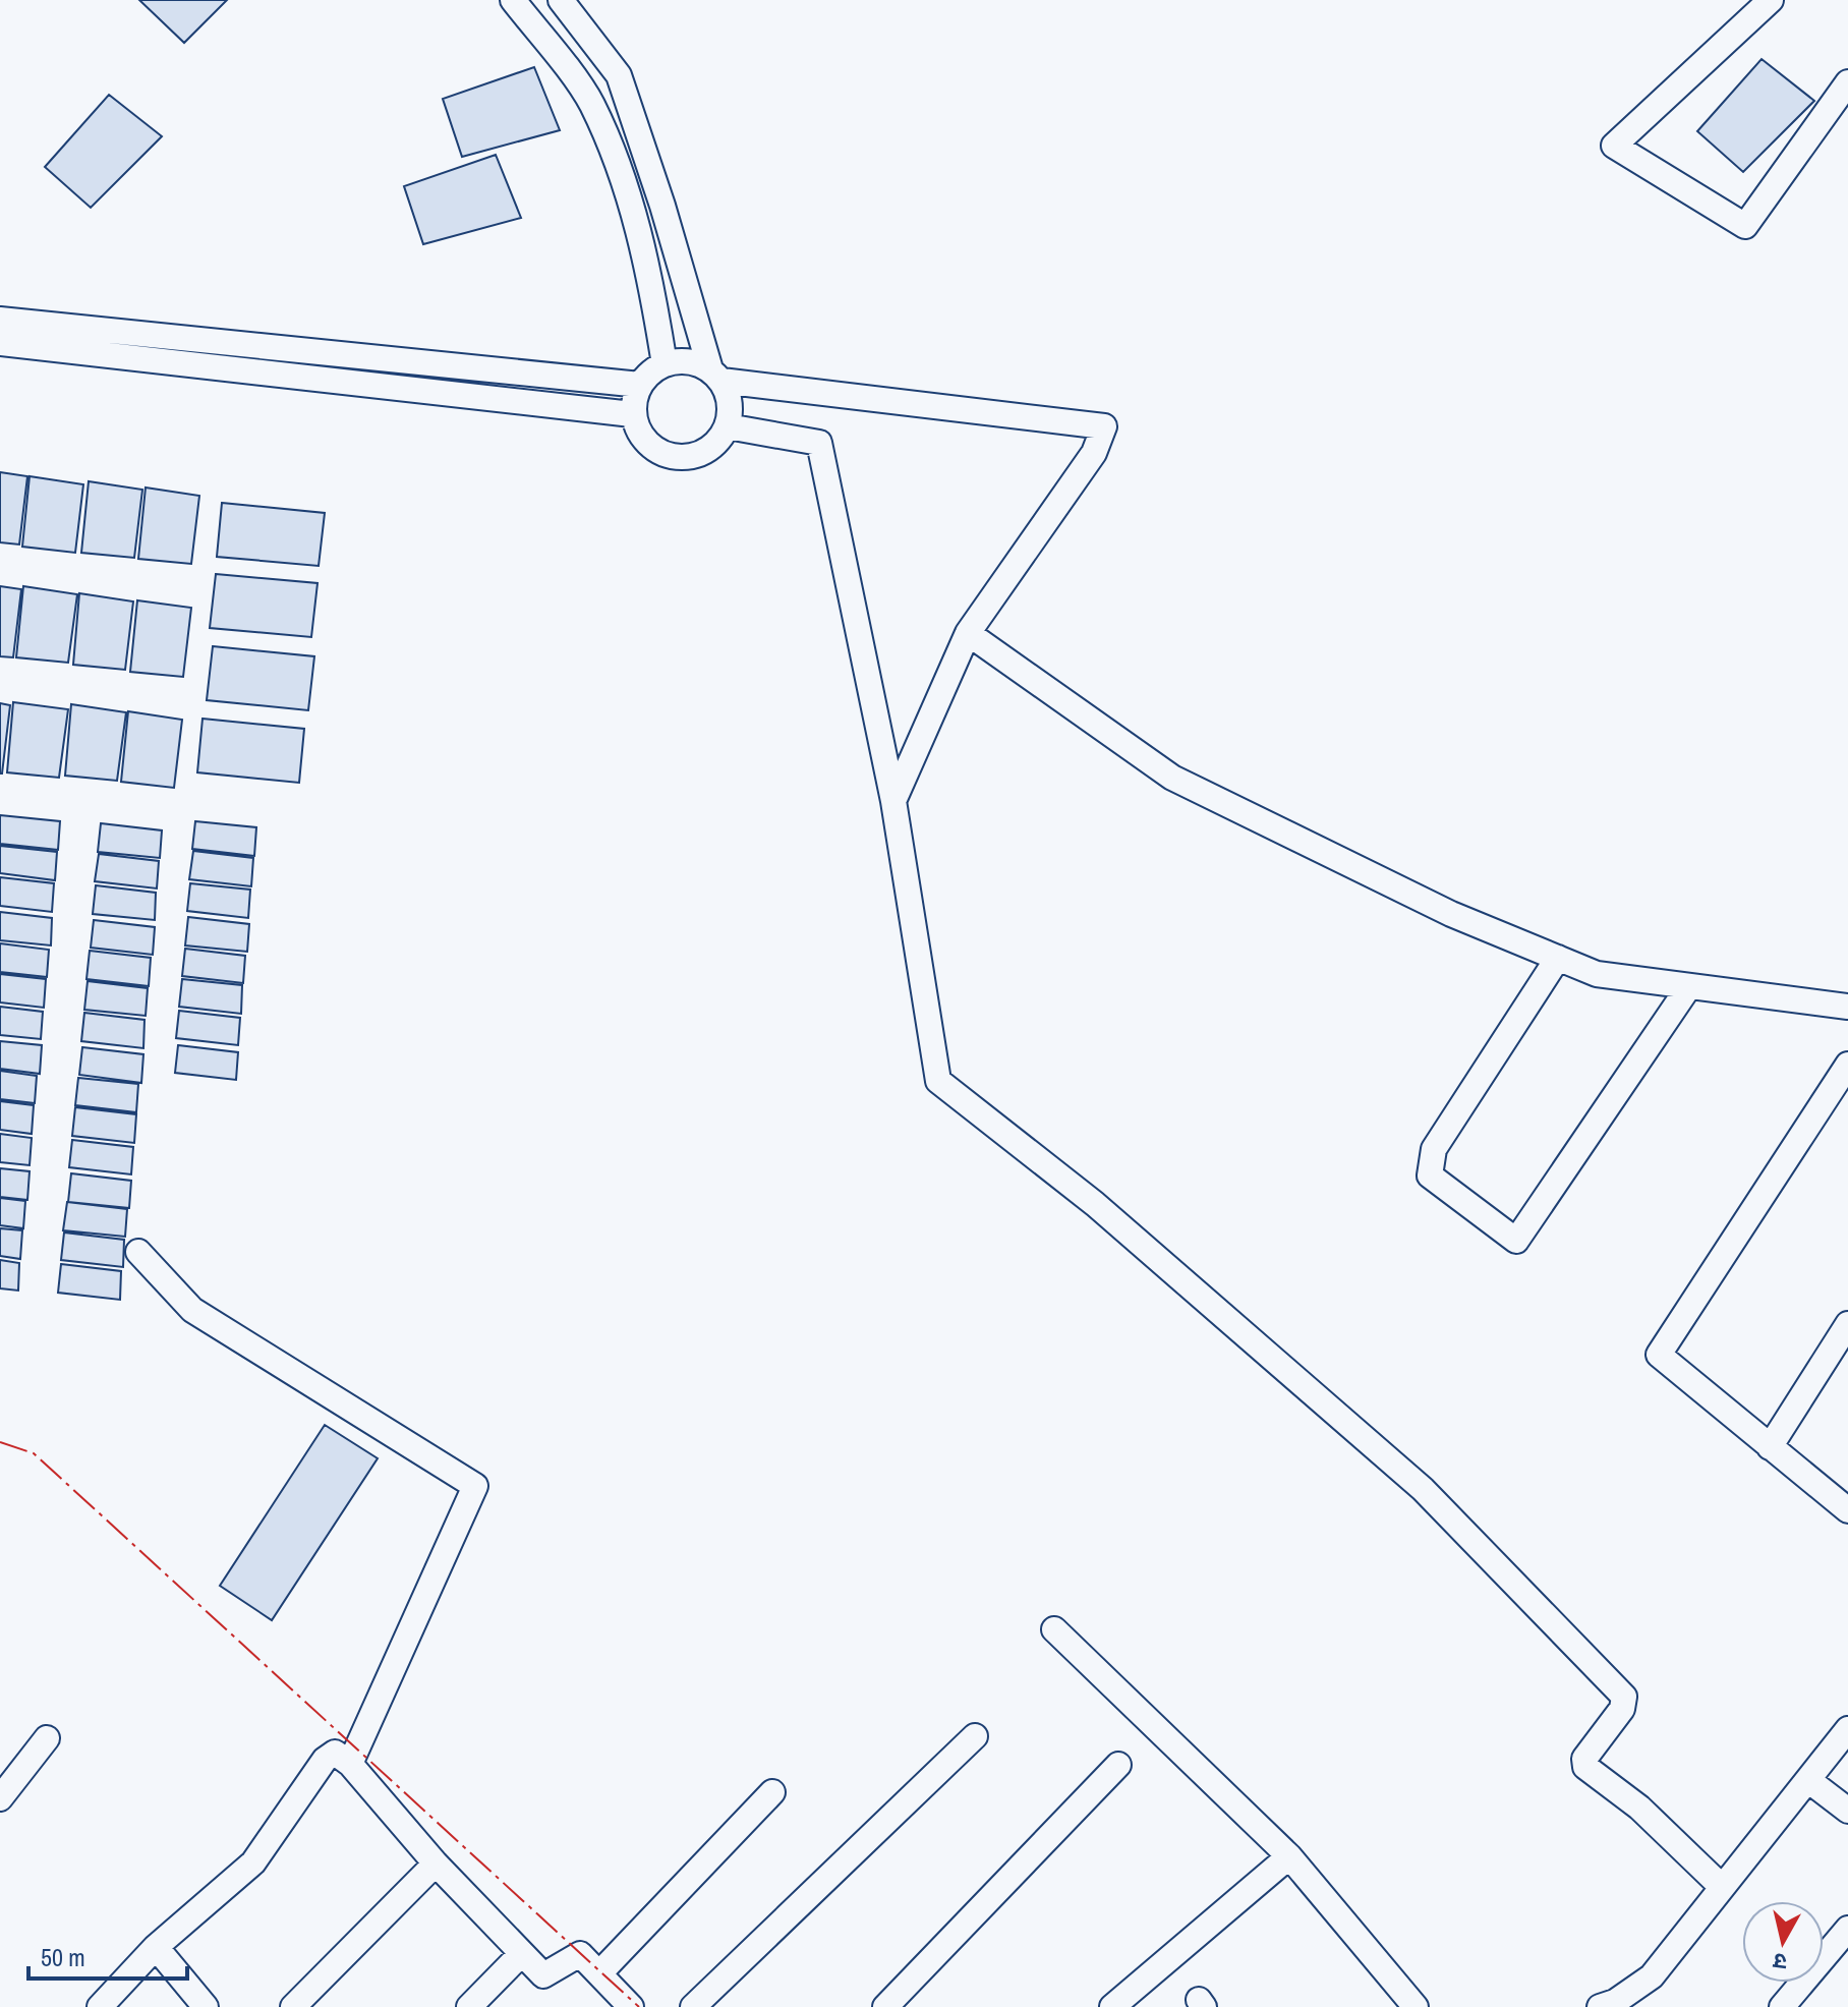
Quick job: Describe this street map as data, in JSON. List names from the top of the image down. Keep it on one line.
{"scale_bar":"50 m","north":"bottom"}
